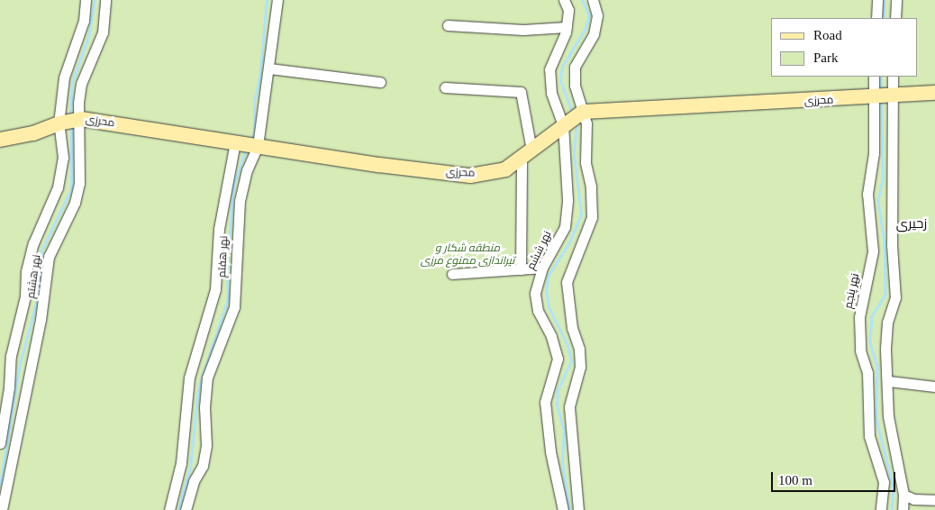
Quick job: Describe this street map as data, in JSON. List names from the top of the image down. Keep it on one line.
{"streets":{"street":["محرزی","نهر ششم","نهر هفتم","نهر هشتم","نهر پنجم"]},"crossings":[["محرزی","نهر ششم"],["محرزی","نهر هفتم"],["محرزی","نهر هشتم"],["محرزی","نهر پنجم"]],"districts":["زحیری"],"parks":["منطقه شکار و تیراندازی ممنوع مرزی"],"legend":["Road","Park"],"scale_bar":"100 m"}
